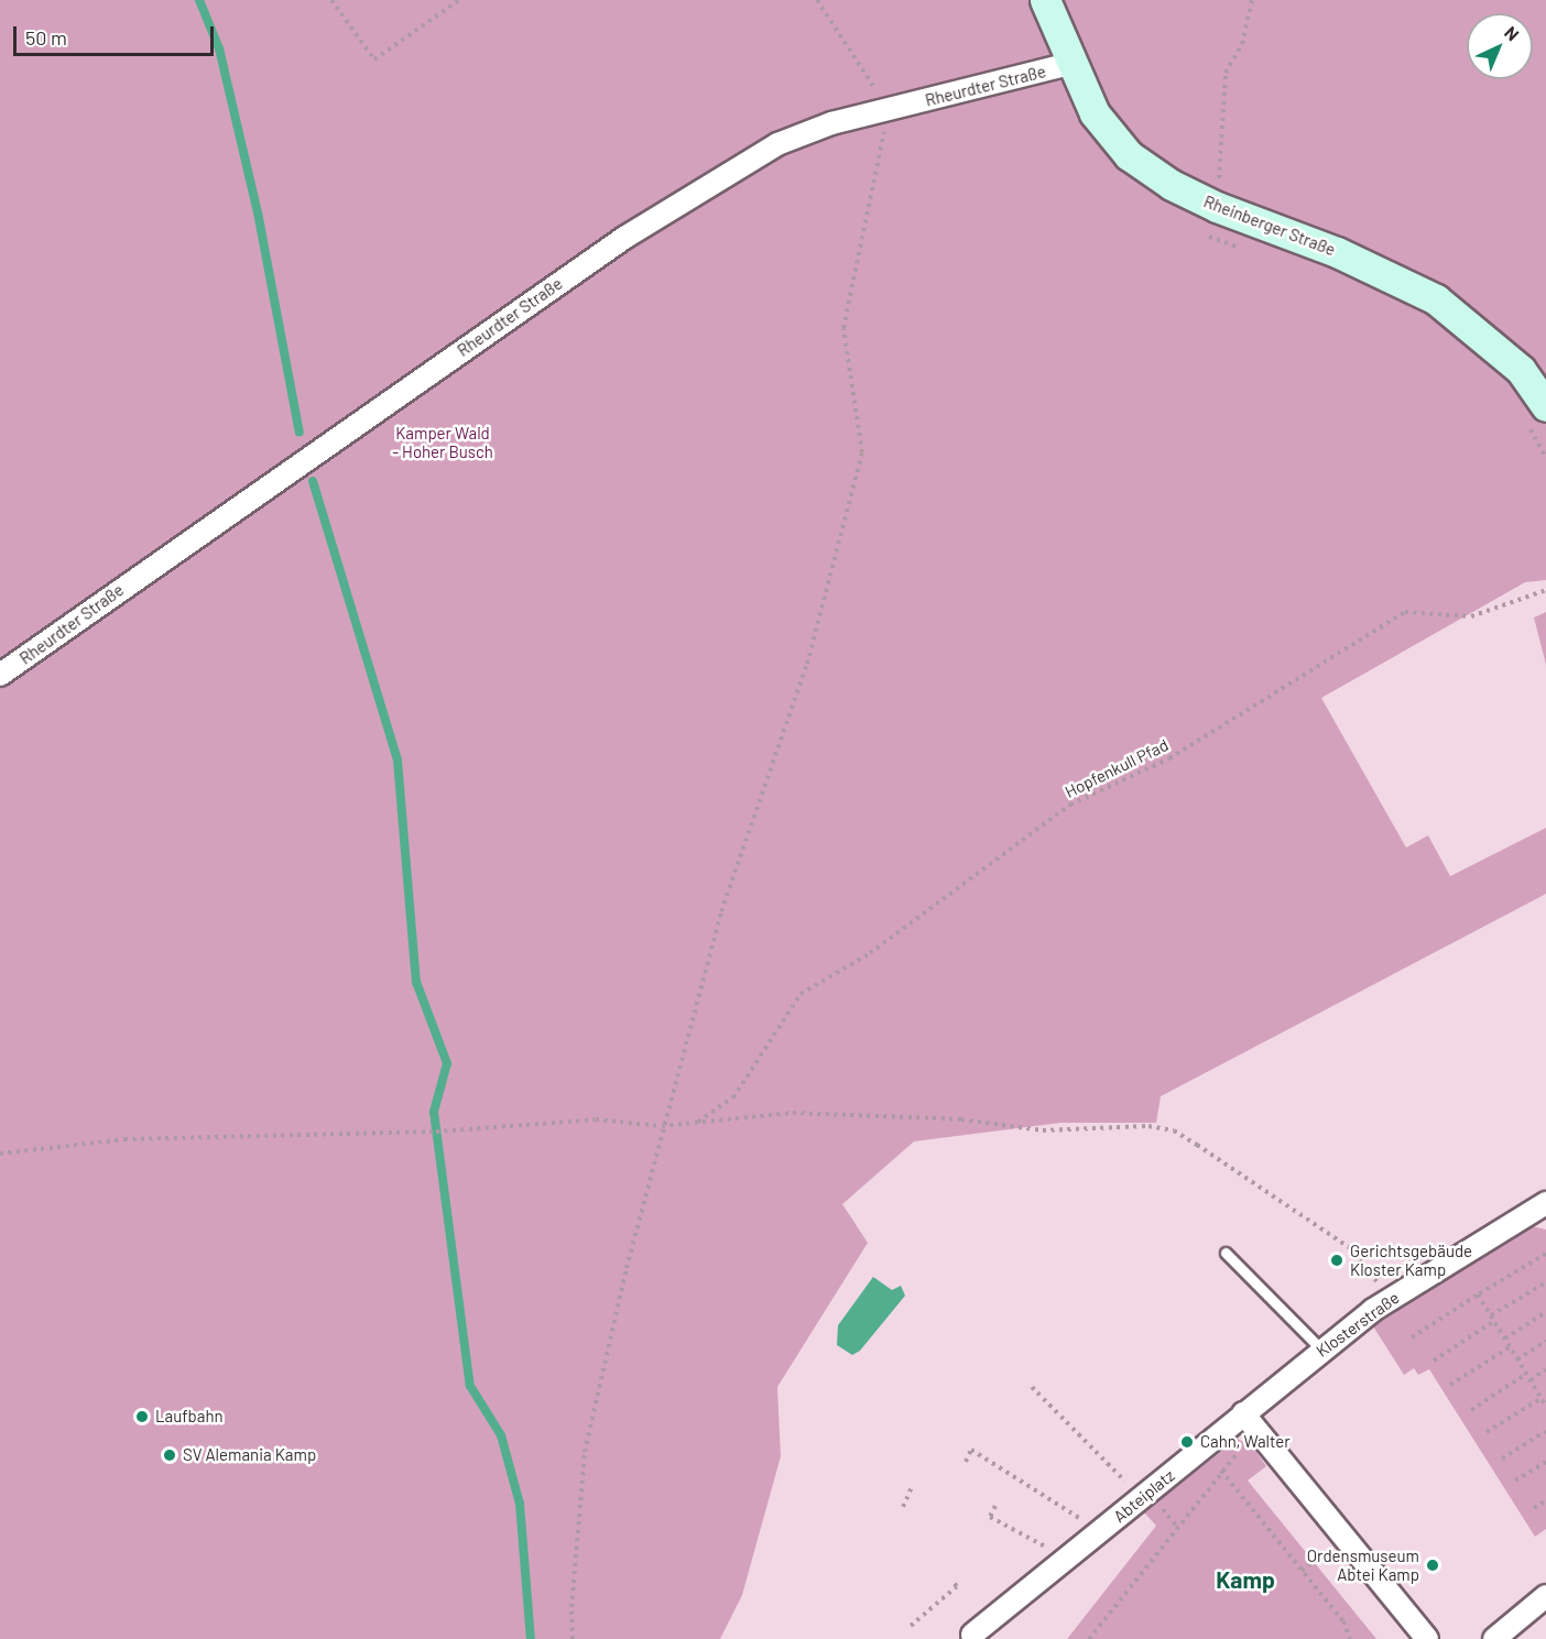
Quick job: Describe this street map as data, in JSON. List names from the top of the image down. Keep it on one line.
{"streets":{"main road":["Rheinberger Straße"],"street":["Rheurdter Straße","Klosterstraße","Abteiplatz"],"path":["Hopfenkull Pfad"]},"crossings":[["Rheurdter Straße","Rheinberger Straße"],["Klosterstraße","Abteiplatz"]],"districts":["Kamp"],"parks":["Kamper Wald - Hoher Busch"],"places":["Gerichtsgebäude Kloster Kamp","Laufbahn","Cahn, Walter","SV Alemania Kamp","Ordensmuseum Abtei Kamp"],"scale_bar":"50 m","north":"top right"}
